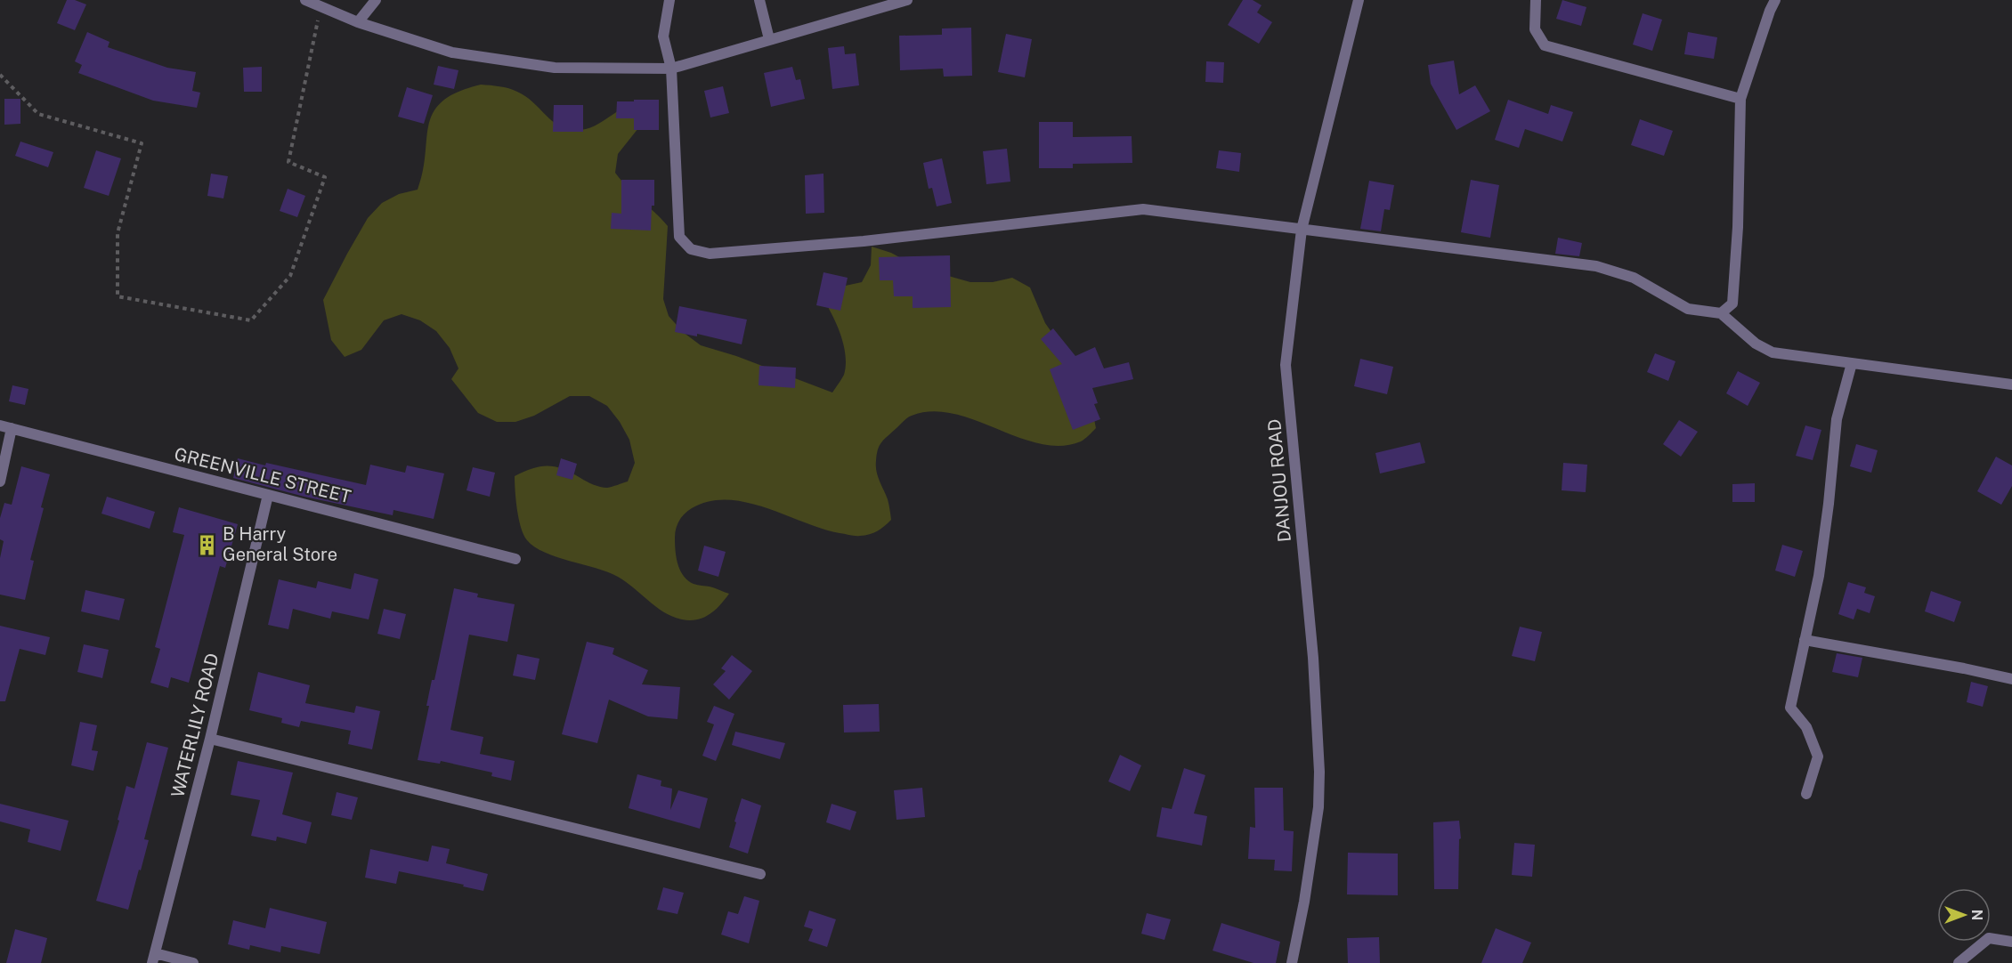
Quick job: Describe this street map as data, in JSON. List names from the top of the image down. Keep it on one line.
{"streets":{"street":["GREENVILLE STREET","DANJOU ROAD","WATERLILY ROAD"]},"crossings":[["GREENVILLE STREET","WATERLILY ROAD"]],"places":{"building":["B Harry General Store"]},"north":"right"}
